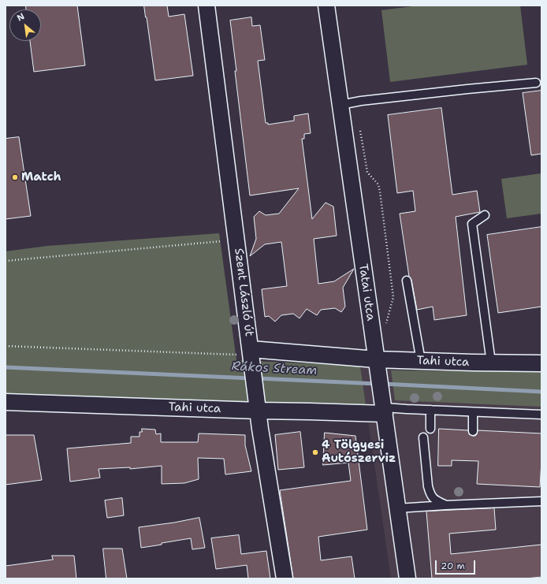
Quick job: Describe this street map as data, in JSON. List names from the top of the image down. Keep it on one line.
{"streets":{"street":["Szent László út","Tatai utca","Tahi utca"]},"crossings":[["Szent László út","Tahi utca"],["Tatai utca","Tahi utca"]],"water":["Rákos Stream"],"places":["Match","4 Tölgyesi Autószerviz"],"scale_bar":"20 m","north":"top left"}
